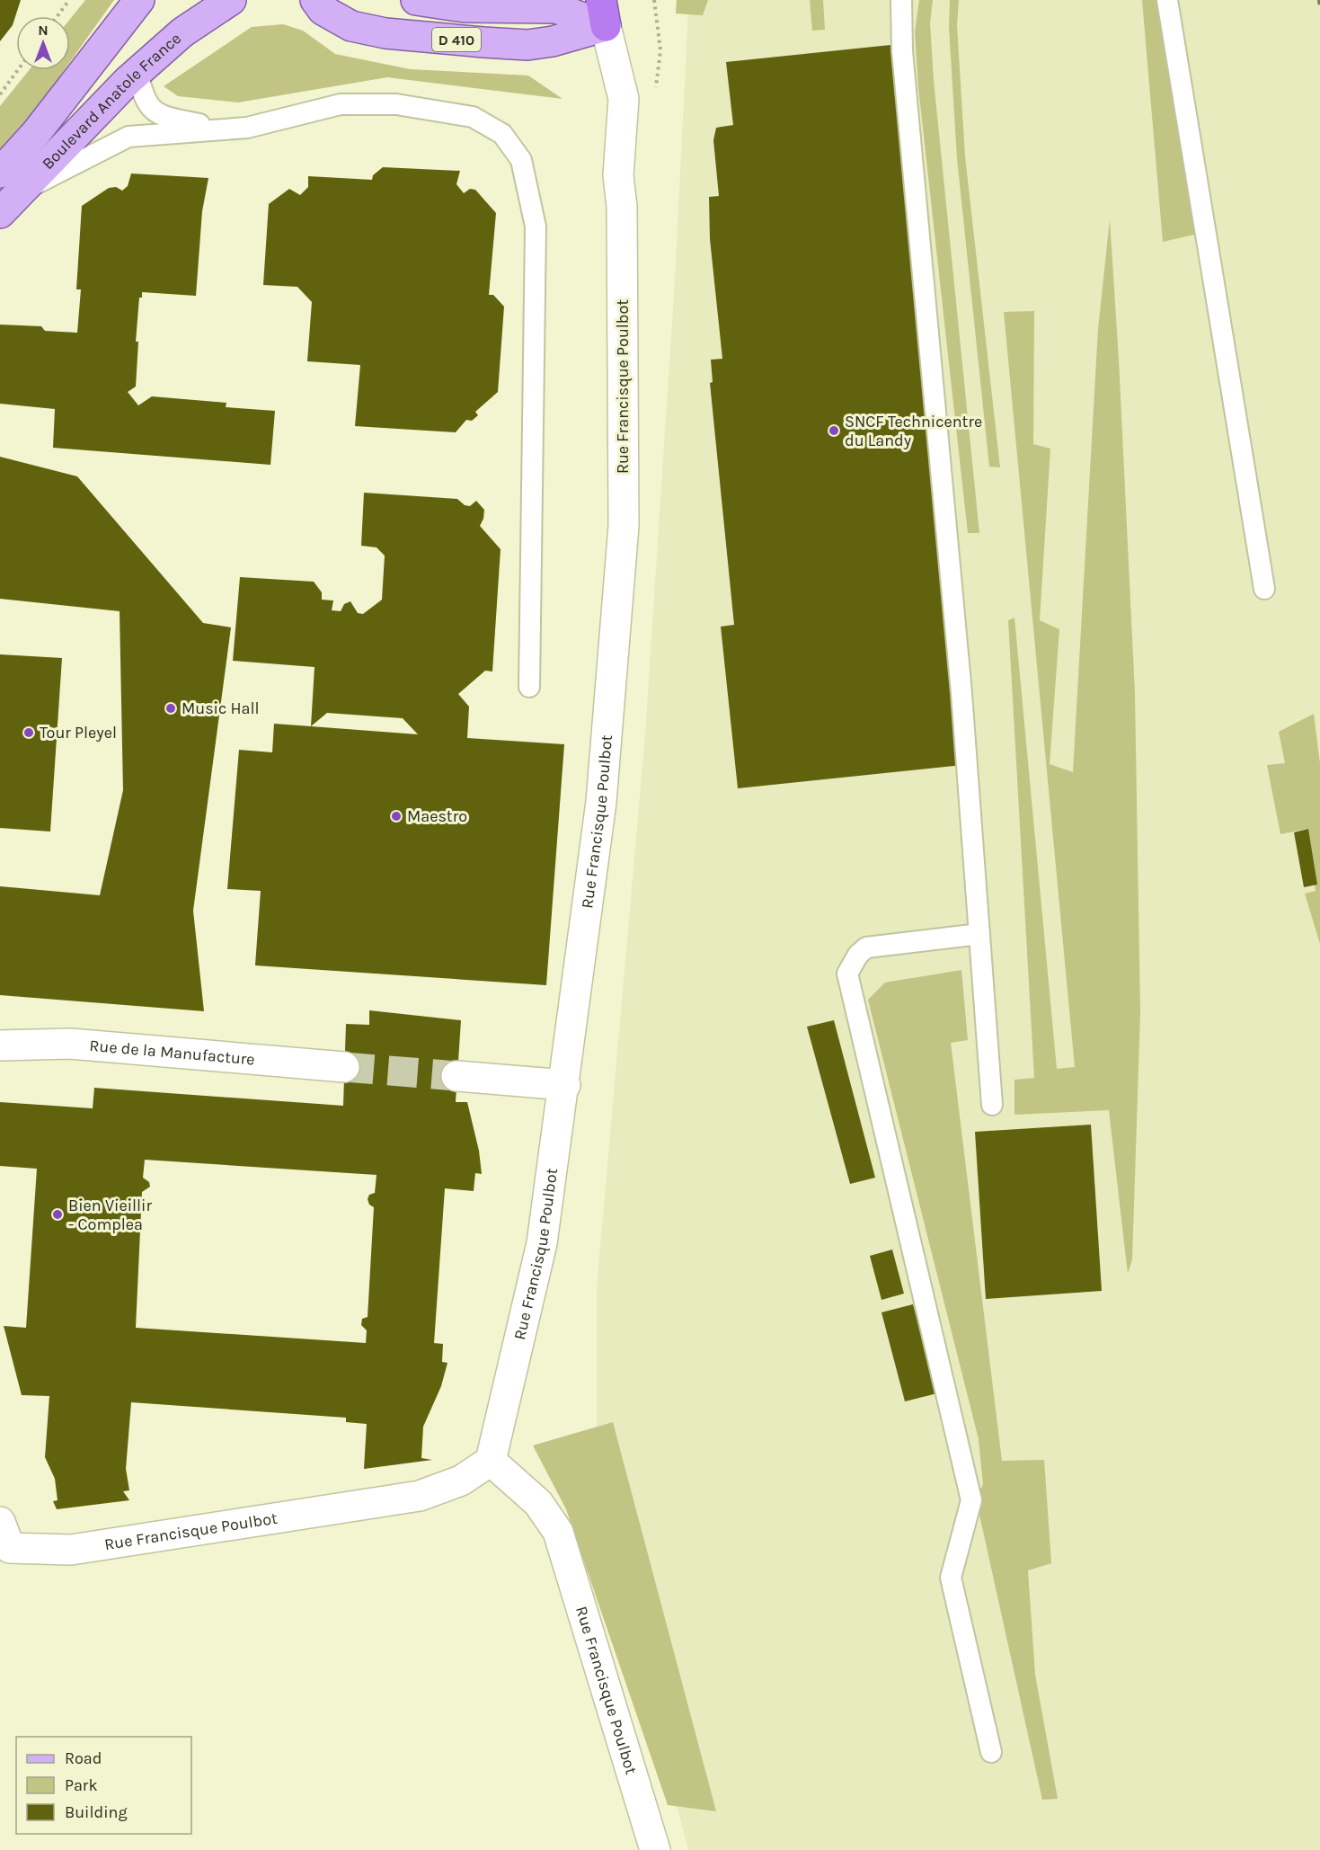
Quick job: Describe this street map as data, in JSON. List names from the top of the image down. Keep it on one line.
{"streets":{"main road":["D 410","Boulevard Anatole France"],"street":["Rue Francisque Poulbot","Rue de la Manufacture"]},"crossings":[["D 410","Rue Francisque Poulbot"]],"places":["SNCF Technicentre du Landy","Music Hall","Tour Pleyel","Maestro","Bien Vieillir - Complea"],"legend":["Road","Park","Building"],"north":"top"}
